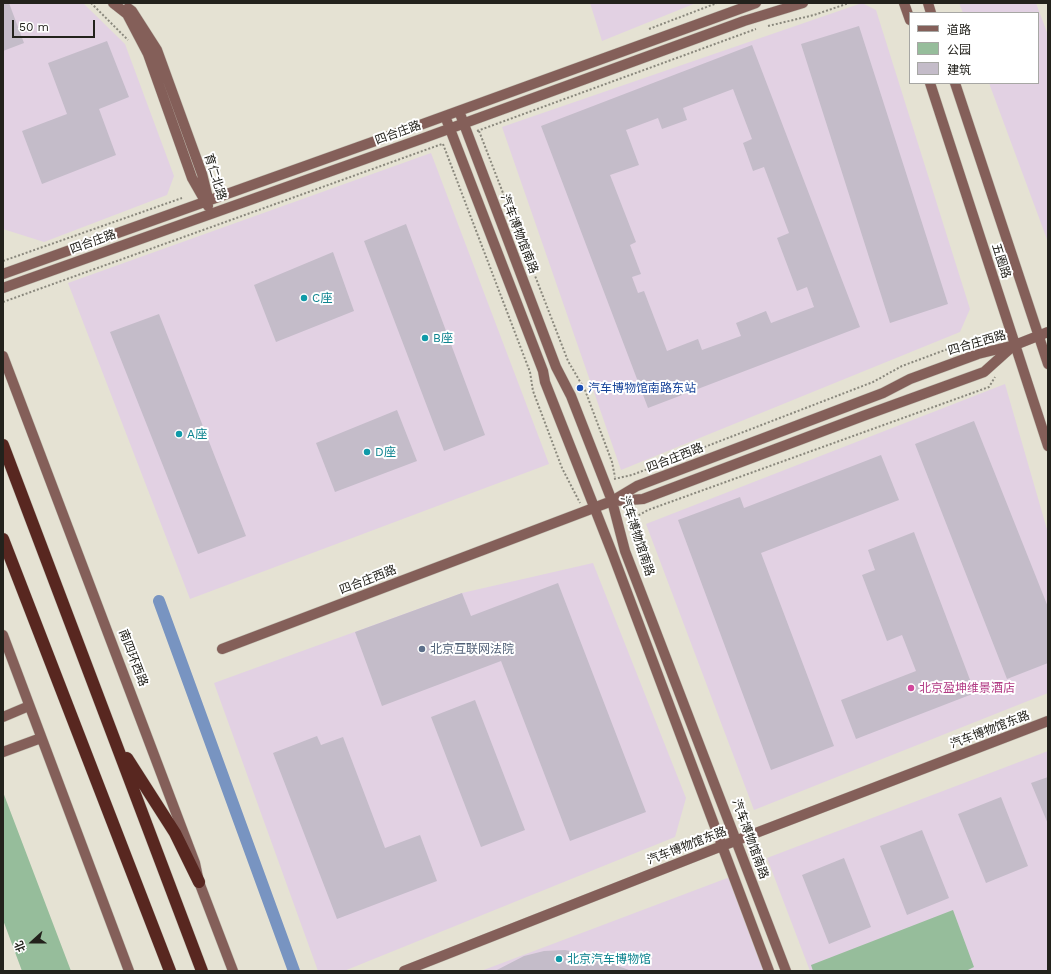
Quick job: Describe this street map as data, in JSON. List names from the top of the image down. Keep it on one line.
{"streets":{"street":["四合庄路","育仁北路","汽车博物馆南路","五圈路","四合庄西路","南四环西路","汽车博物馆东路"]},"crossings":[["四合庄路","育仁北路"],["四合庄路","汽车博物馆南路"],["汽车博物馆南路","四合庄西路"],["汽车博物馆南路","汽车博物馆东路"],["五圈路","四合庄西路"]],"places":["C座","B座","汽车博物馆南路东站","A座","D座","北京互联网法院","北京盈坤维景酒店","北京汽车博物馆"],"legend":["道路","公园","建筑"],"scale_bar":"50 m","north":"left"}
